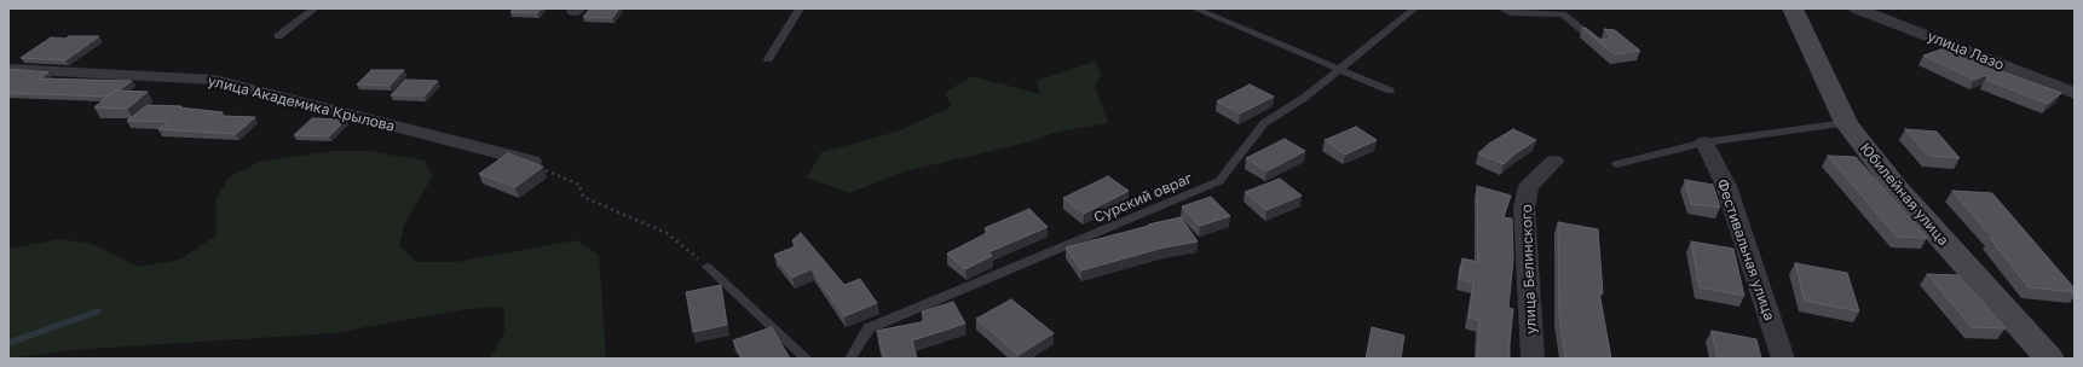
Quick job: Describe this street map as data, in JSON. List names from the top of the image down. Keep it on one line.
{"streets":{"street":["улица Лазо","улица Академика Крылова","Юбилейная улица","Фестивальная улица","улица Белинского"],"lane":["Сурский овраг"]}}
